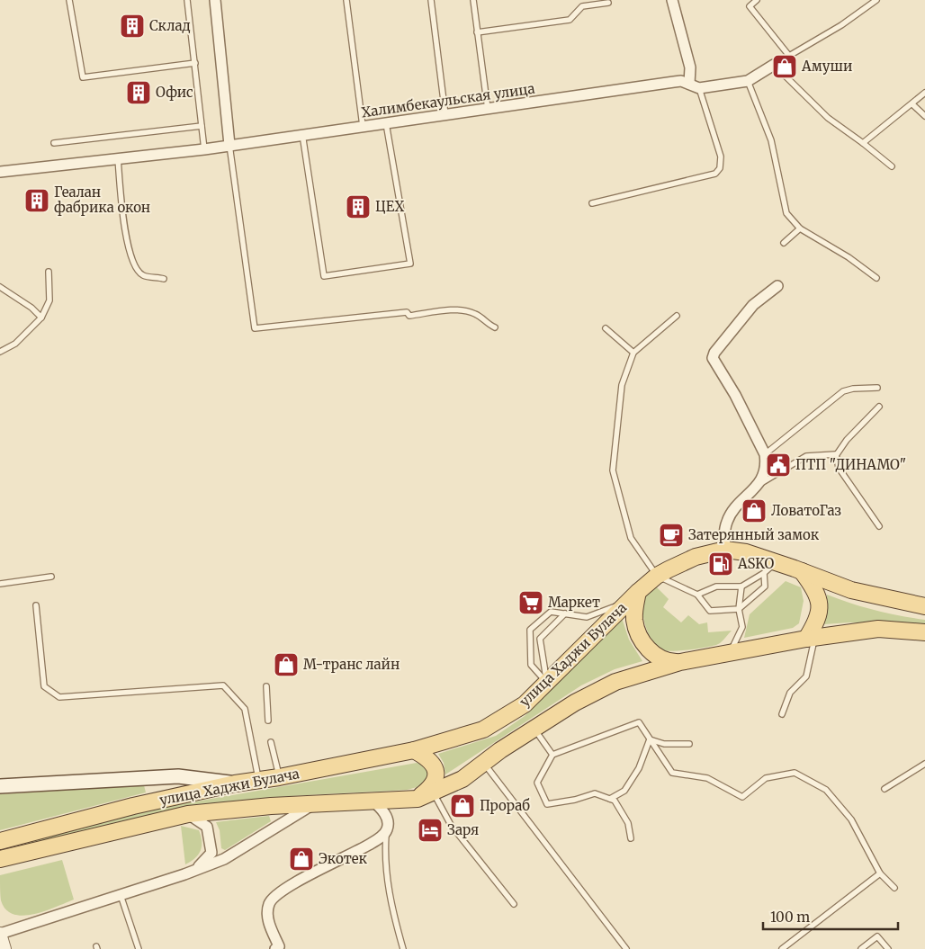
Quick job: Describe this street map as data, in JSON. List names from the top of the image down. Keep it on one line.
{"streets":{"main road":["улица Хаджи Булача"],"street":["Халимбекаульская улица"]},"places":{"building":["Склад","Офис","Геалан фабрика окон","ЦЕХ"],"shop":["Амуши","ЛоватоГаз","М-транс лайн","Прораб","Экотек"],"public building":["ПТП \"ДИНАМО\""],"cafe":["Затерянный замок"],"fuel station":["ASKO"],"supermarket":["Маркет"],"hotel":["Заря"]},"scale_bar":"100 m"}
